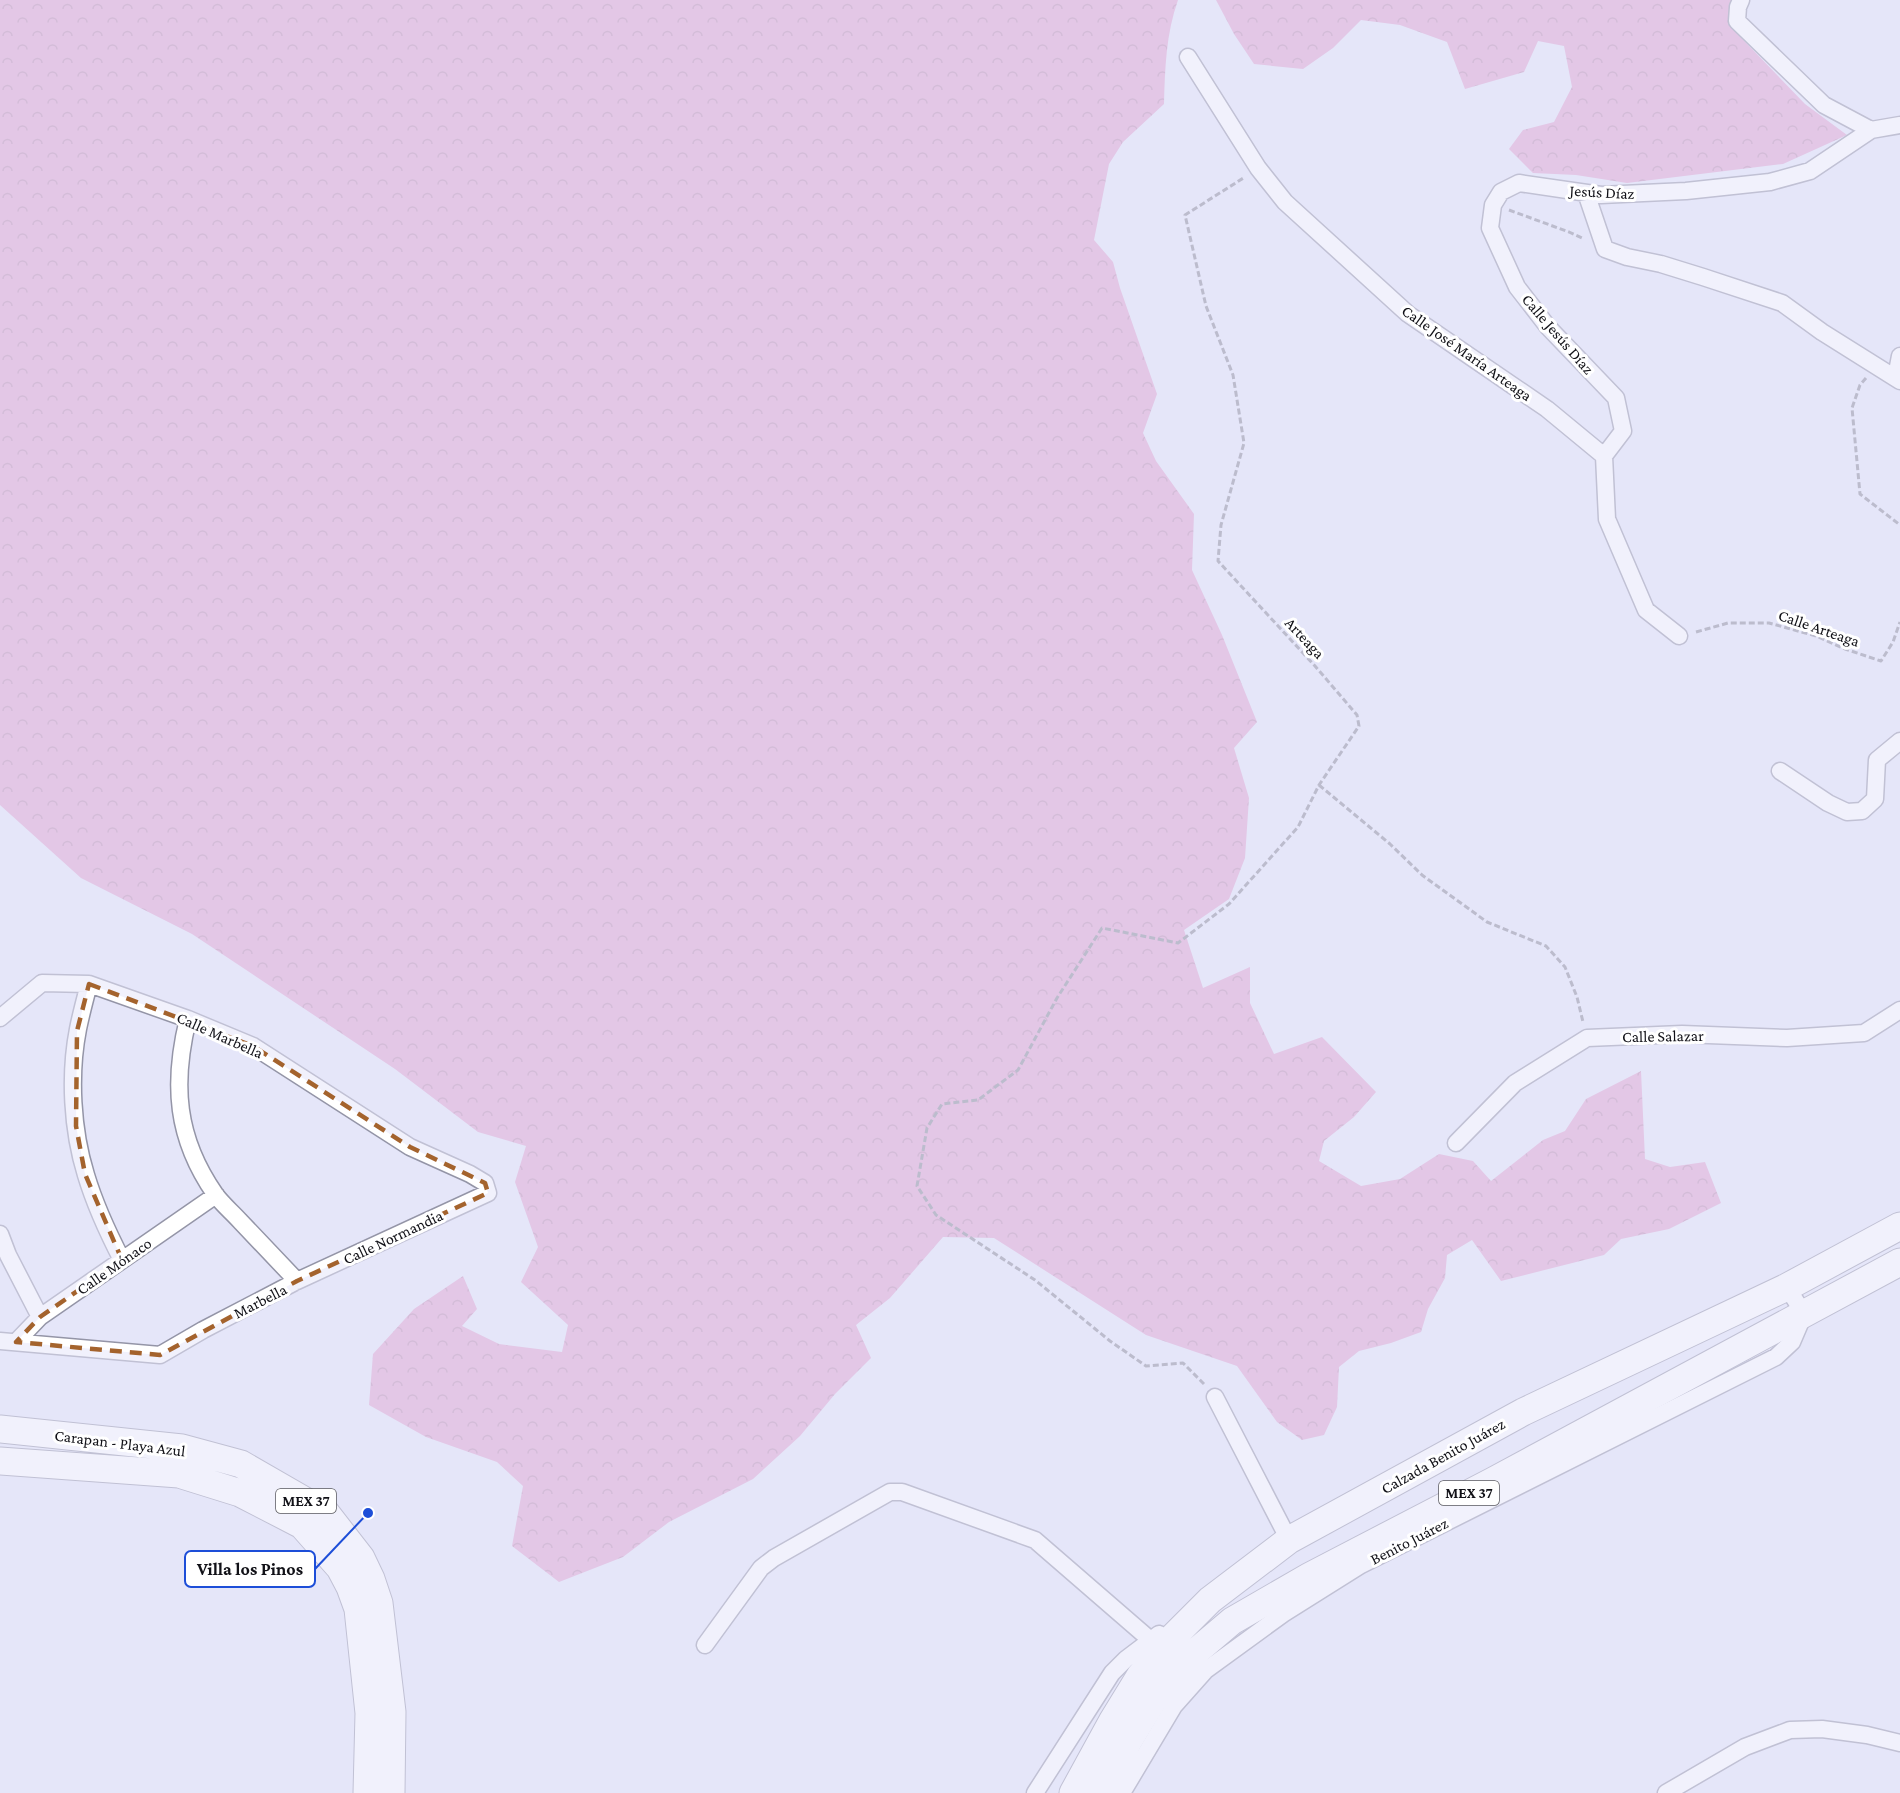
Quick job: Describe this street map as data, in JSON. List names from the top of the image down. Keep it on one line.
{"streets":{"main road":["Carapan - Playa Azul","Calzada Benito Juárez","MEX 37"],"street":["Jesús Díaz","Calle Jesús Díaz","Calle José María Arteaga","Calle Marbella","Calle Salazar","Calle Normandia","Calle Mónaco","Marbella","Benito Juárez"],"path":["Calle Arteaga","Arteaga"]},"crossings":[["Jesús Díaz","Calle Jesús Díaz"],["Calle Jesús Díaz","Calle José María Arteaga"],["Calle José María Arteaga","Arteaga"],["Calle Marbella","Calle Normandia"],["Calle Marbella","Marbella"],["Calle Normandia","Marbella"],["Calle Mónaco","Marbella"],["MEX 37","Benito Juárez"]],"places":["Villa los Pinos"]}
